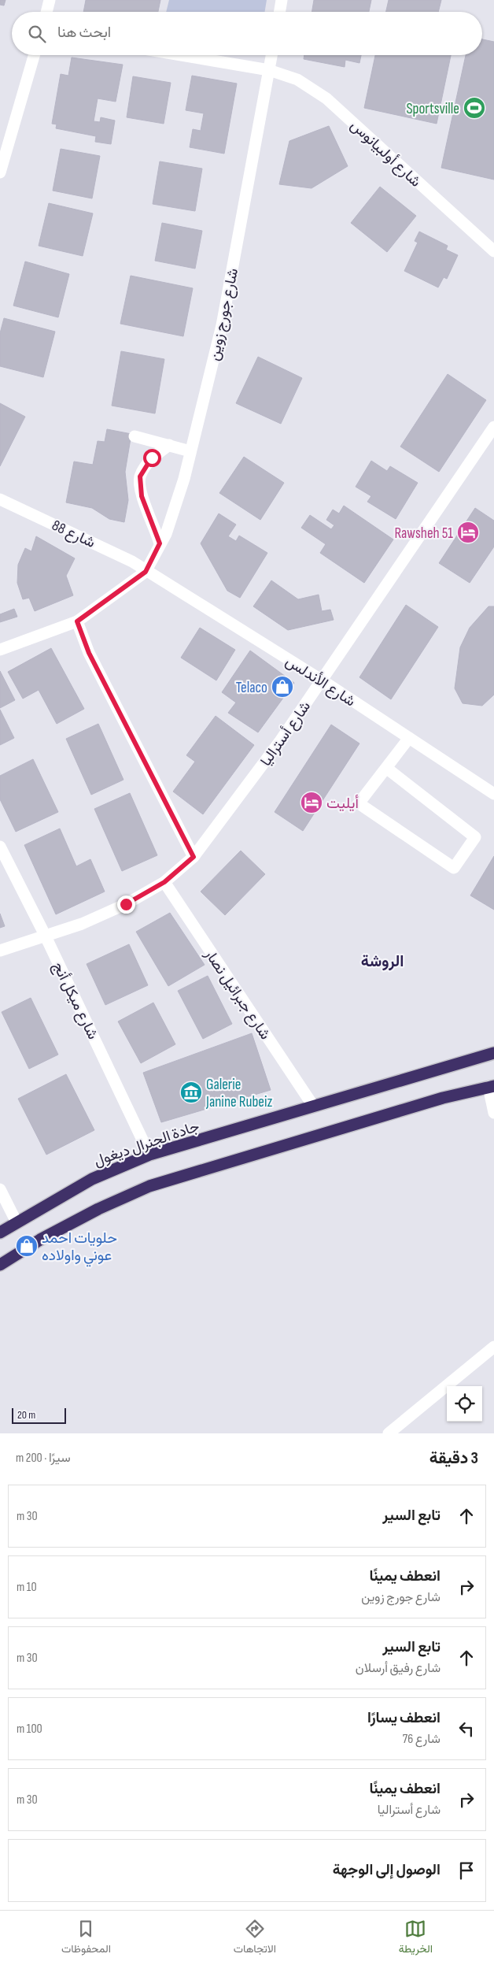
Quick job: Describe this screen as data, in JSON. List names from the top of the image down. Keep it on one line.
{"streets":{"highway":["جادة الجنرال ديغول"],"street":["شارع أولبيانوس","شارع جورج زوين","شارع 88","شارع الأندلس","شارع أستراليا","شارع جبرائيل نصار","شارع ميكل أنج"]},"crossings":[["شارع أولبيانوس","شارع جورج زوين"],["شارع جورج زوين","شارع 88"],["شارع جورج زوين","شارع الأندلس"],["شارع 88","شارع الأندلس"],["شارع الأندلس","شارع أستراليا"],["شارع أستراليا","شارع جبرائيل نصار"],["شارع أستراليا","شارع ميكل أنج"],["شارع جبرائيل نصار","جادة الجنرال ديغول"],["شارع ميكل أنج","جادة الجنرال ديغول"]],"districts":["الروشة"],"places":{"sports":["Sportsville"],"hotel":["Rawsheh 51","أيليت"],"shop":["Telaco","حلويات احمد عوني واولاده"],"museum":["Galerie Janine Rubeiz"]},"scale_bar":"20 m","page":{"search":"ابحث هنا","scale":"20 m","heading":["3 دقيقة","سيرًا · 200 m"],"list":[["تابع السير","30 m"],["انعطف يمينًا","شارع جورج زوين","10 m"],["تابع السير","شارع رفيق أرسلان","30 m"],["انعطف يسارًا","شارع 76","100 m"],["انعطف يمينًا","شارع أستراليا","30 m"],"الوصول إلى الوجهة"],"nav":["الخريطة","الاتجاهات","المحفوظات"]}}
